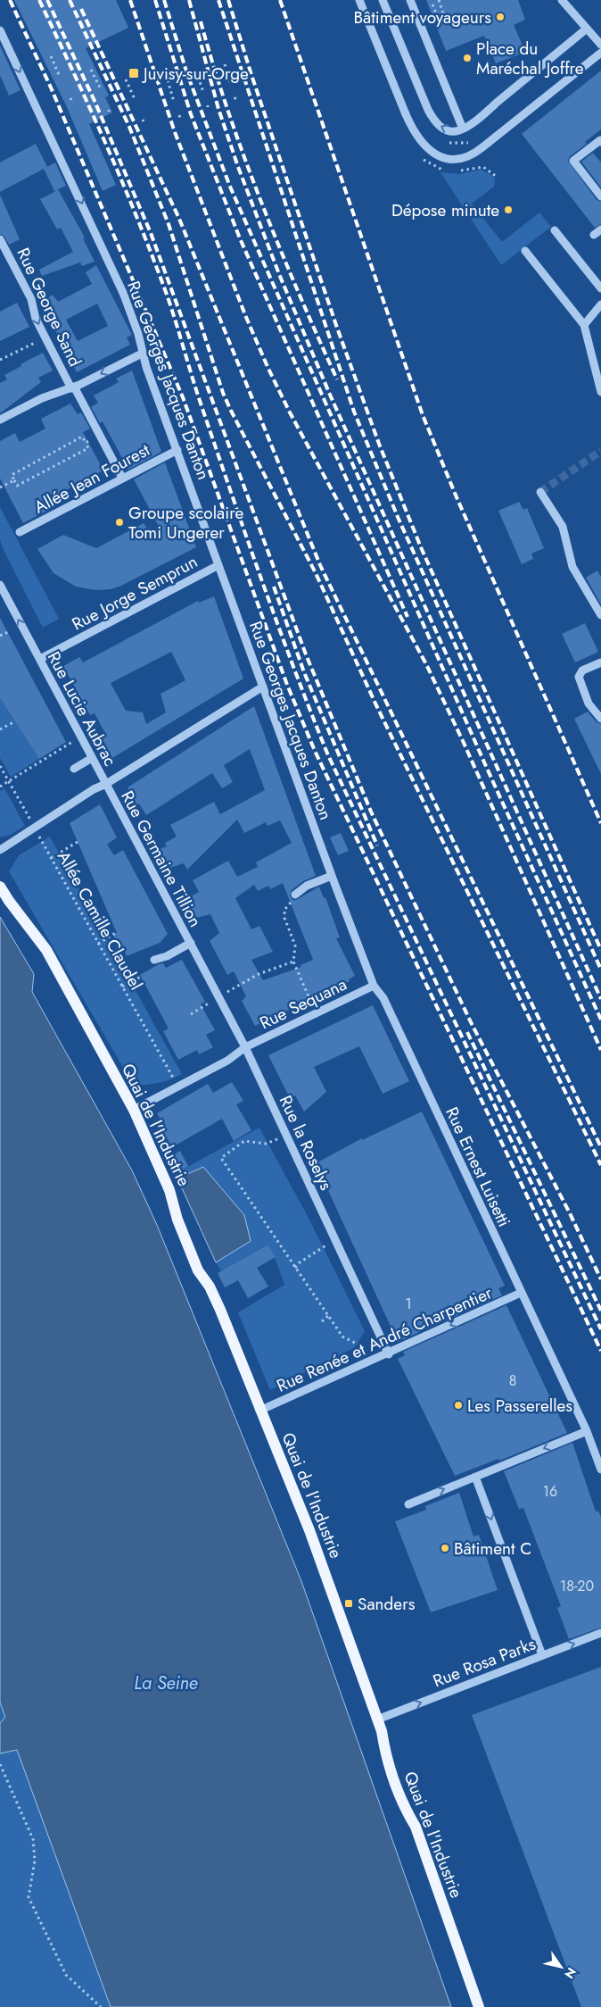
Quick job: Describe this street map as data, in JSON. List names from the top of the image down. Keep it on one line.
{"streets":{"main road":["Quai de l'Industrie"],"street":["Rue George Sand","Rue Georges Jacques Danton","Allée Jean Fourest","Rue Jorge Semprun","Rue Lucie Aubrac","Rue Germaine Tillion","Rue Sequana","Rue la Roselys","Rue Ernest Luisetti","Rue Renée et André Charpentier","Rue Rosa Parks"],"path":["Allée Camille Claudel"]},"crossings":[["Rue George Sand","Allée Jean Fourest"],["Rue Georges Jacques Danton","Allée Jean Fourest"],["Rue Georges Jacques Danton","Rue Jorge Semprun"],["Rue Georges Jacques Danton","Rue Ernest Luisetti"],["Rue Jorge Semprun","Rue Lucie Aubrac"],["Rue Lucie Aubrac","Rue Germaine Tillion"],["Rue Lucie Aubrac","Allée Camille Claudel"],["Rue Germaine Tillion","Rue la Roselys"],["Allée Camille Claudel","Rue Sequana"],["Rue Sequana","Quai de l'Industrie"],["Rue Sequana","Rue la Roselys"],["Rue Sequana","Rue Ernest Luisetti"],["Quai de l'Industrie","Rue Renée et André Charpentier"],["Quai de l'Industrie","Rue Rosa Parks"],["Rue la Roselys","Rue Renée et André Charpentier"],["Rue Ernest Luisetti","Rue Renée et André Charpentier"]],"one_way":["Rue George Sand","Rue Georges Jacques Danton","Rue Renée et André Charpentier","Rue Rosa Parks"],"water":["La Seine"],"places":{"other":["Bâtiment voyageurs","Place du Maréchal Joffre","Dépose minute","Groupe scolaire Tomi Ungerer","Les Passerelles","Bâtiment C"],"transit":["Juvisy-sur-Orge","Sanders"]},"house_numbers":["1","8","16","18-20"],"north":"bottom right"}
